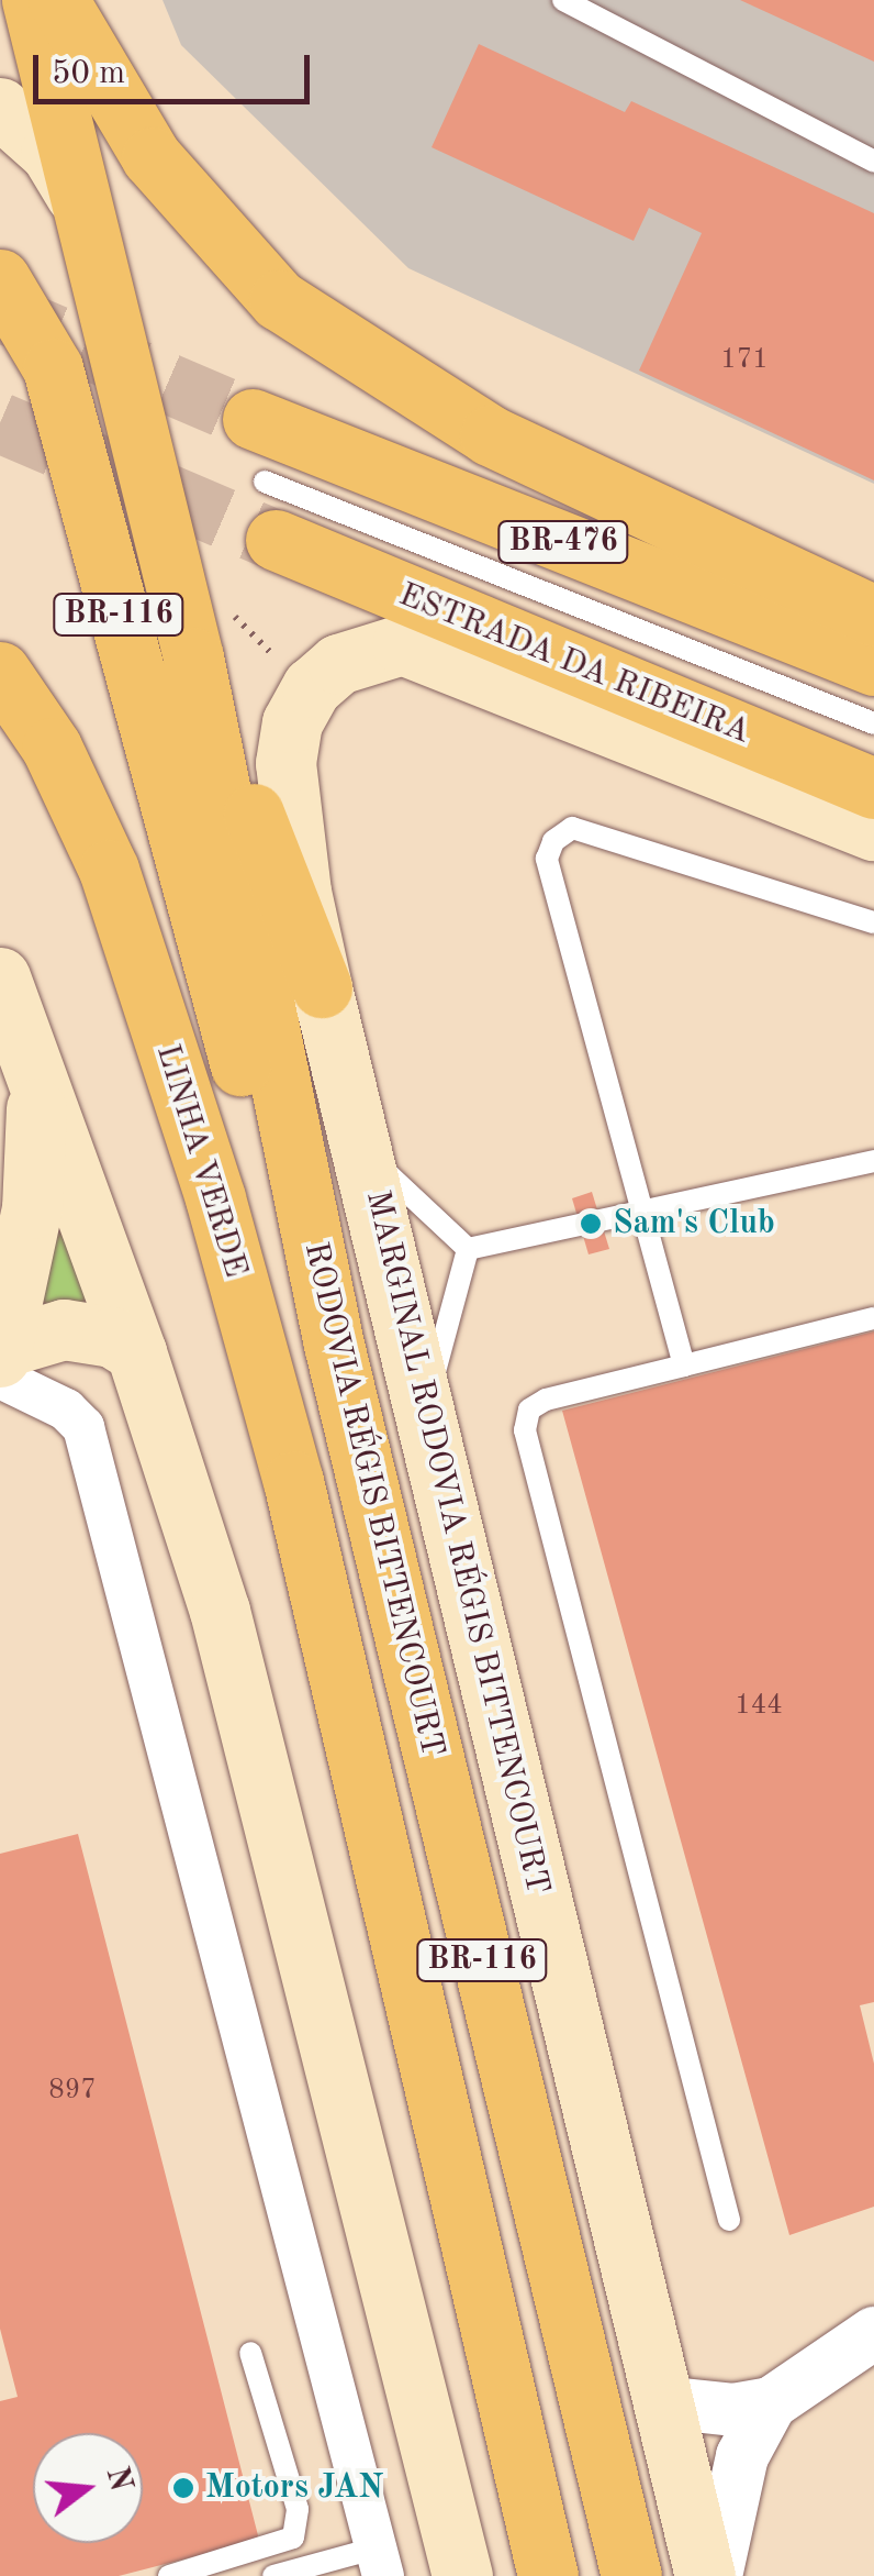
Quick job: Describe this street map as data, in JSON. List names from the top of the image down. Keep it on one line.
{"streets":{"main road":["BR-476","BR-116","ESTRADA DA RIBEIRA","LINHA VERDE","RODOVIA RÉGIS BITTENCOURT","MARGINAL RODOVIA RÉGIS BITTENCOURT"]},"crossings":[["BR-116","RODOVIA RÉGIS BITTENCOURT"]],"places":["Sam's Club","Motors JAN"],"house_numbers":["171","144","897"],"scale_bar":"50 m","north":"right"}
